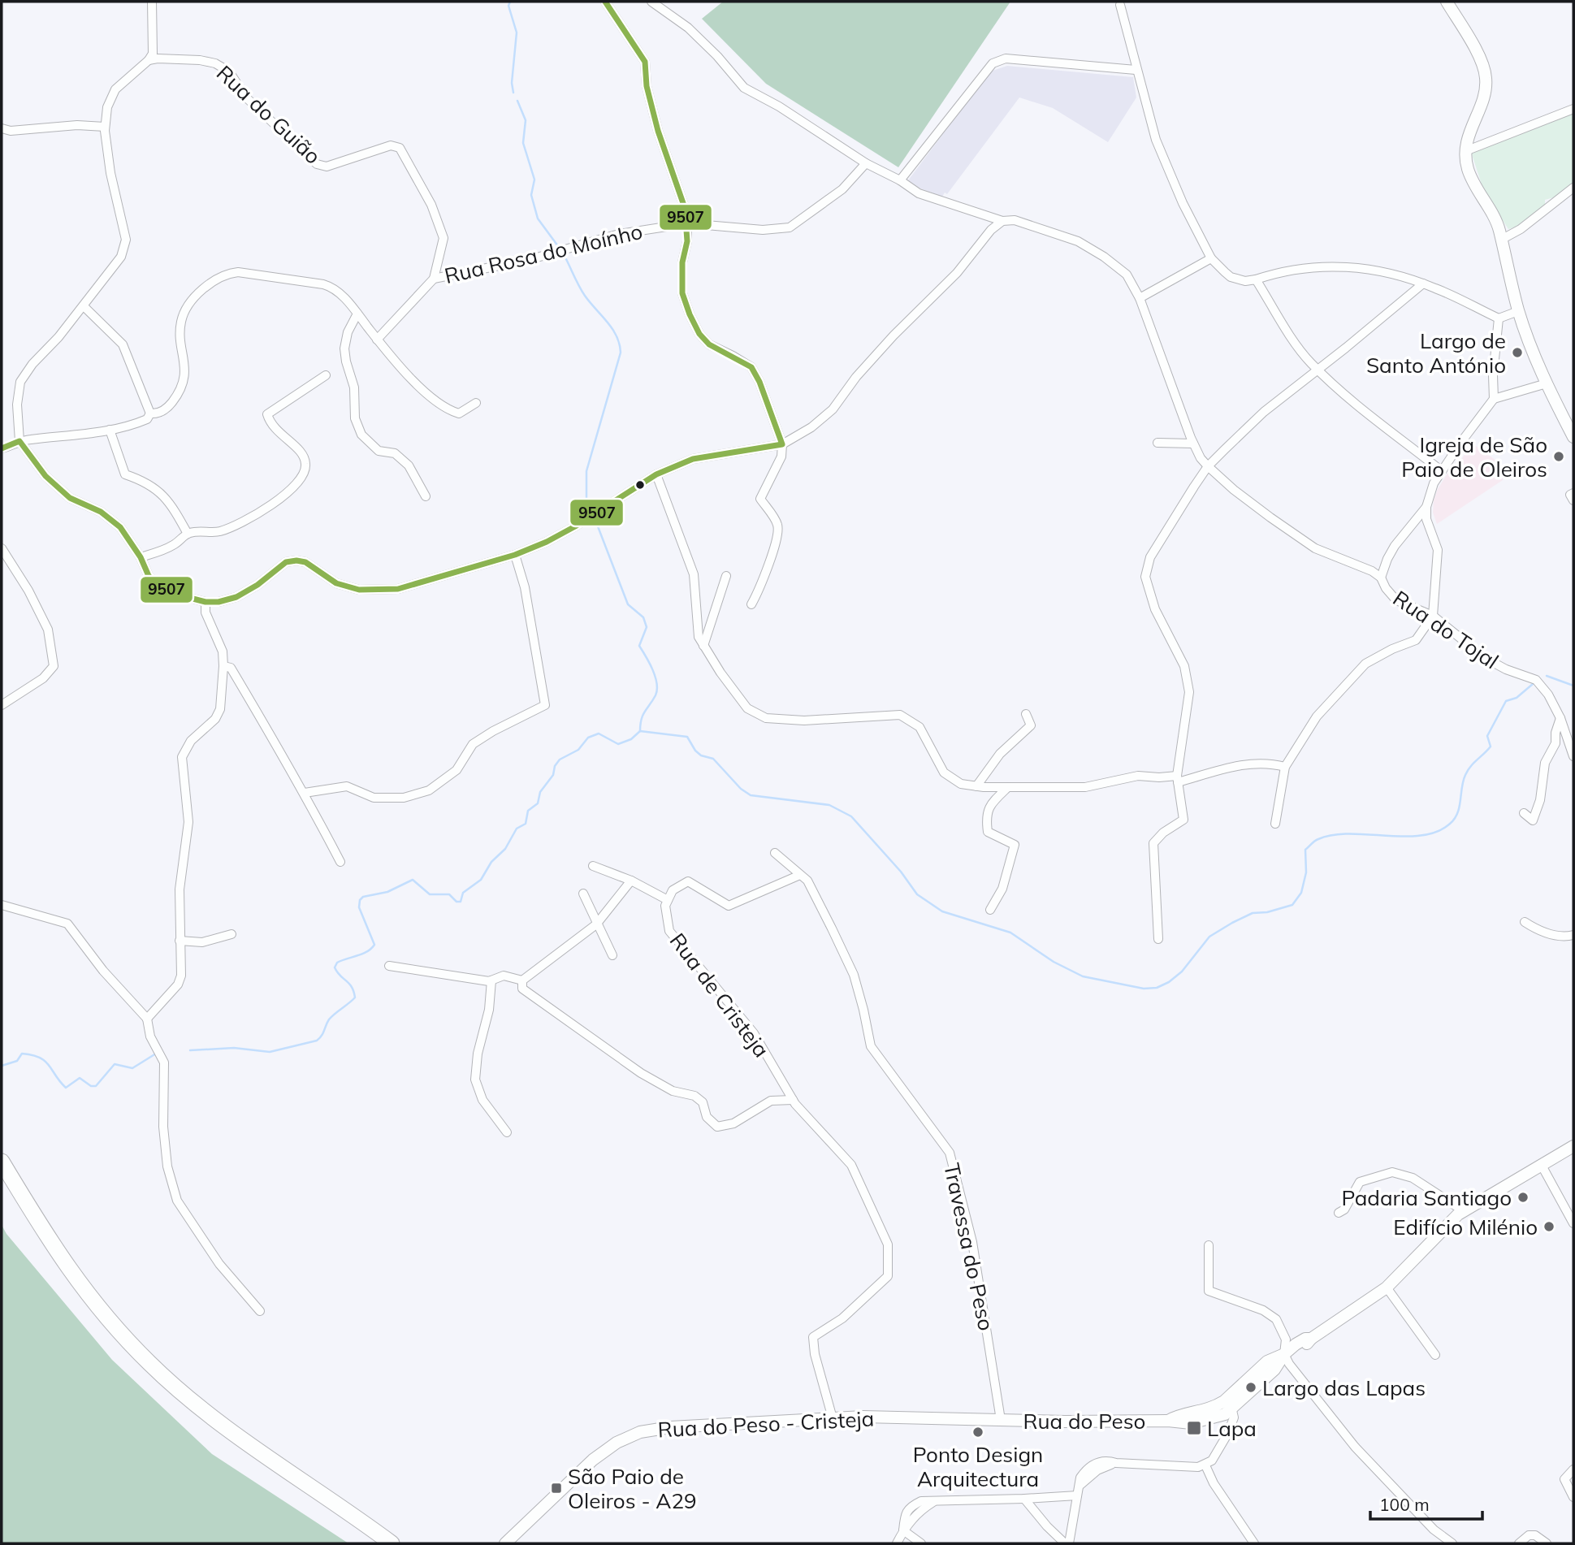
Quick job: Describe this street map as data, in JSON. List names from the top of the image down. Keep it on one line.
{"streets":{"main road":["Rua do Peso","Rua do Peso - Cristeja"],"street":["Rua do Guião","Rua Rosa do Moínho","Rua do Tojal","Rua de Cristeja","Travessa do Peso"]},"crossings":[["Rua do Guião","Rua Rosa do Moínho"],["Rua Rosa do Moínho","Rua do Tojal"],["Rua de Cristeja","Rua do Peso - Cristeja"],["Travessa do Peso","Rua do Peso"],["Travessa do Peso","Rua do Peso - Cristeja"],["Rua do Peso","Rua do Peso - Cristeja"]],"places":{"other":["Largo de Santo António","Igreja de São Paio de Oleiros","Padaria Santiago","Edifício Milénio","Largo das Lapas","Ponto Design Arquitectura"],"transit":["Lapa","São Paio de Oleiros - A29"]},"lines":["transit line 9507"],"scale_bar":"100 m"}
